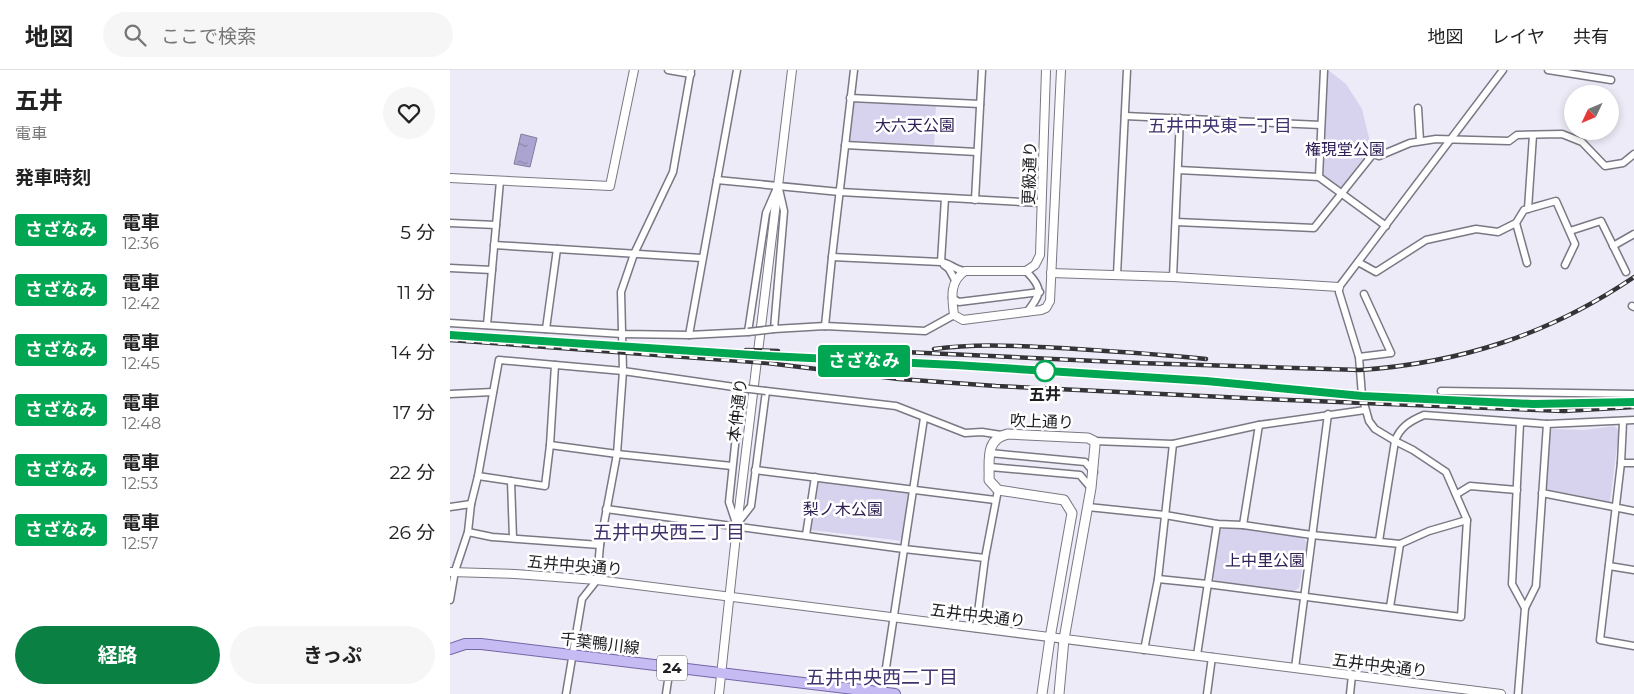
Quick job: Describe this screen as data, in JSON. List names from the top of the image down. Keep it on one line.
{"streets":{"main road":["吹上通り","千葉鴨川線","24"],"street":["更級通り","本仲通り","五井中央通り"]},"crossings":[["本仲通り","五井中央通り"],["本仲通り","千葉鴨川線"],["吹上通り","五井中央通り"]],"districts":["五井中央東一丁目","五井中央西三丁目","五井中央西二丁目"],"parks":["大六天公園","権現堂公園","梨ノ木公園","上中里公園"],"places":["五井"],"north":"bottom left","page":{"header":"地図","search":"ここで検索","nav":["地図","レイヤ","共有"],"heading":[["五井","電車"],"発車時刻"],"on_map":"さざなみ","list":[{"mark":"さざなみ","name":"電車","note":"12:36","value":"5 分"},{"mark":"さざなみ","name":"電車","note":"12:42","value":"11 分"},{"mark":"さざなみ","name":"電車","note":"12:45","value":"14 分"},{"mark":"さざなみ","name":"電車","note":"12:48","value":"17 分"},{"mark":"さざなみ","name":"電車","note":"12:53","value":"22 分"},{"mark":"さざなみ","name":"電車","note":"12:57","value":"26 分"}],"buttons":["経路","きっぷ"]}}
